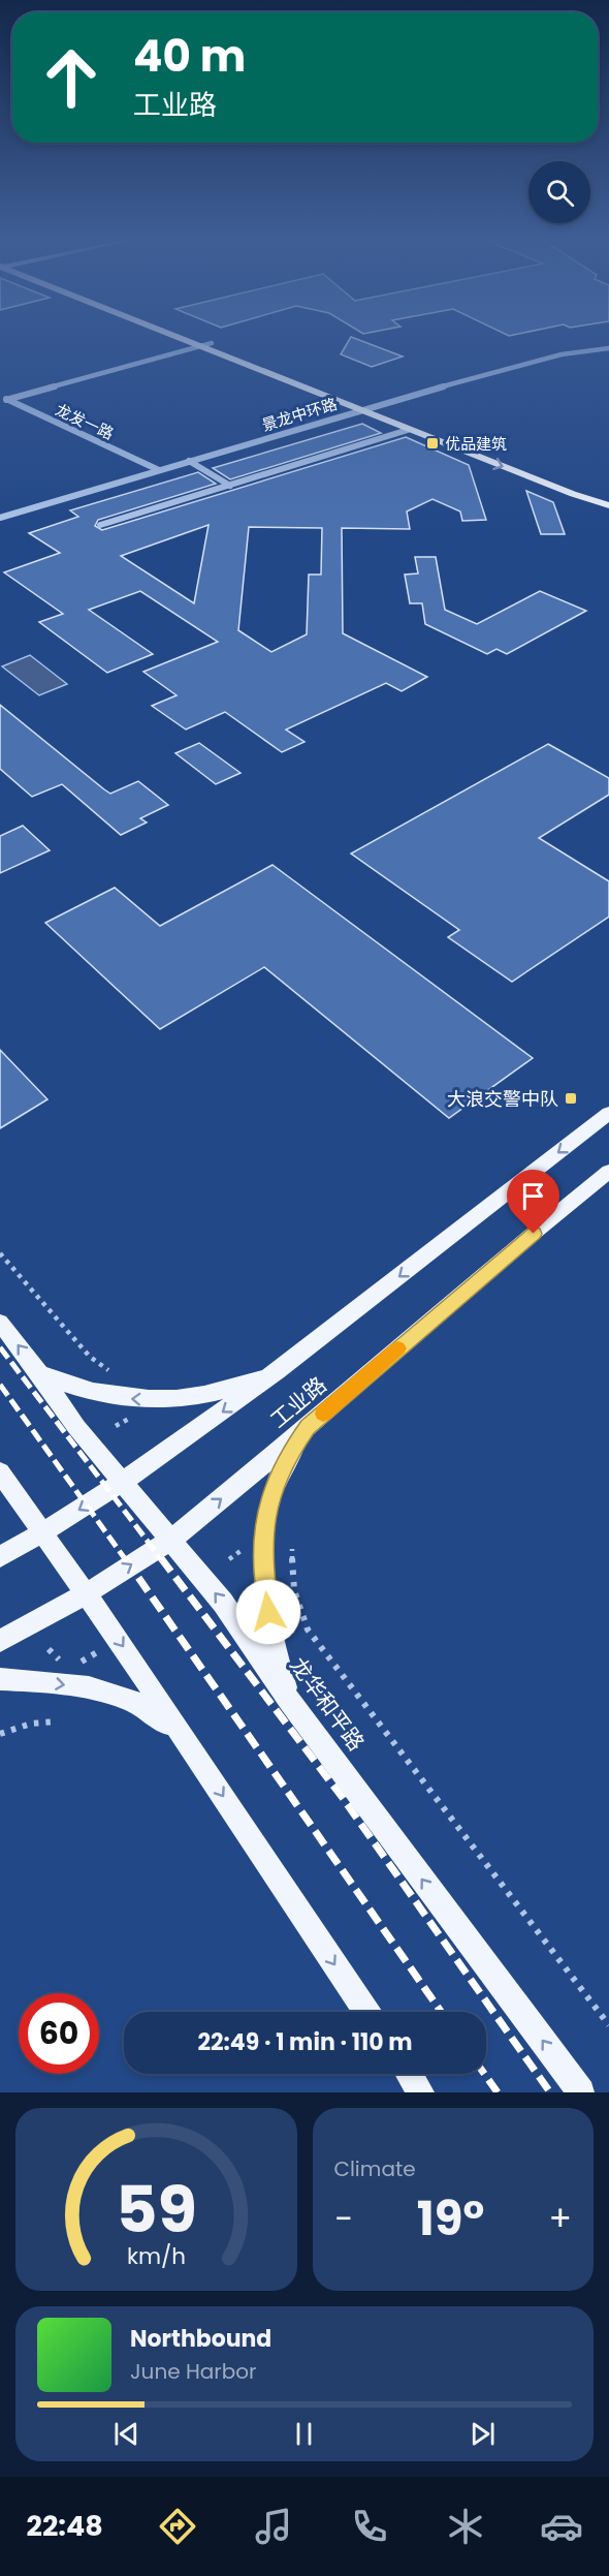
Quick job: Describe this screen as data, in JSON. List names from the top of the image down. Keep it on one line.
{"streets":{"main road":["工业路","龙华和平路"],"street":["景龙中环路","龙发一路"]},"crossings":[["景龙中环路","龙发一路"],["工业路","龙华和平路"]],"places":{"transit":["优品建筑","大浪交警中队"]},"page":{"turn":["40 m","工业路"],"limit":"60","trip":"22:49 · 1 min · 110 m","tile":"Climate","heat":["−","19°","+"],"song":["Northbound","June Harbor"],"tabs":"22:48","gauge":["59","km/h"]}}
